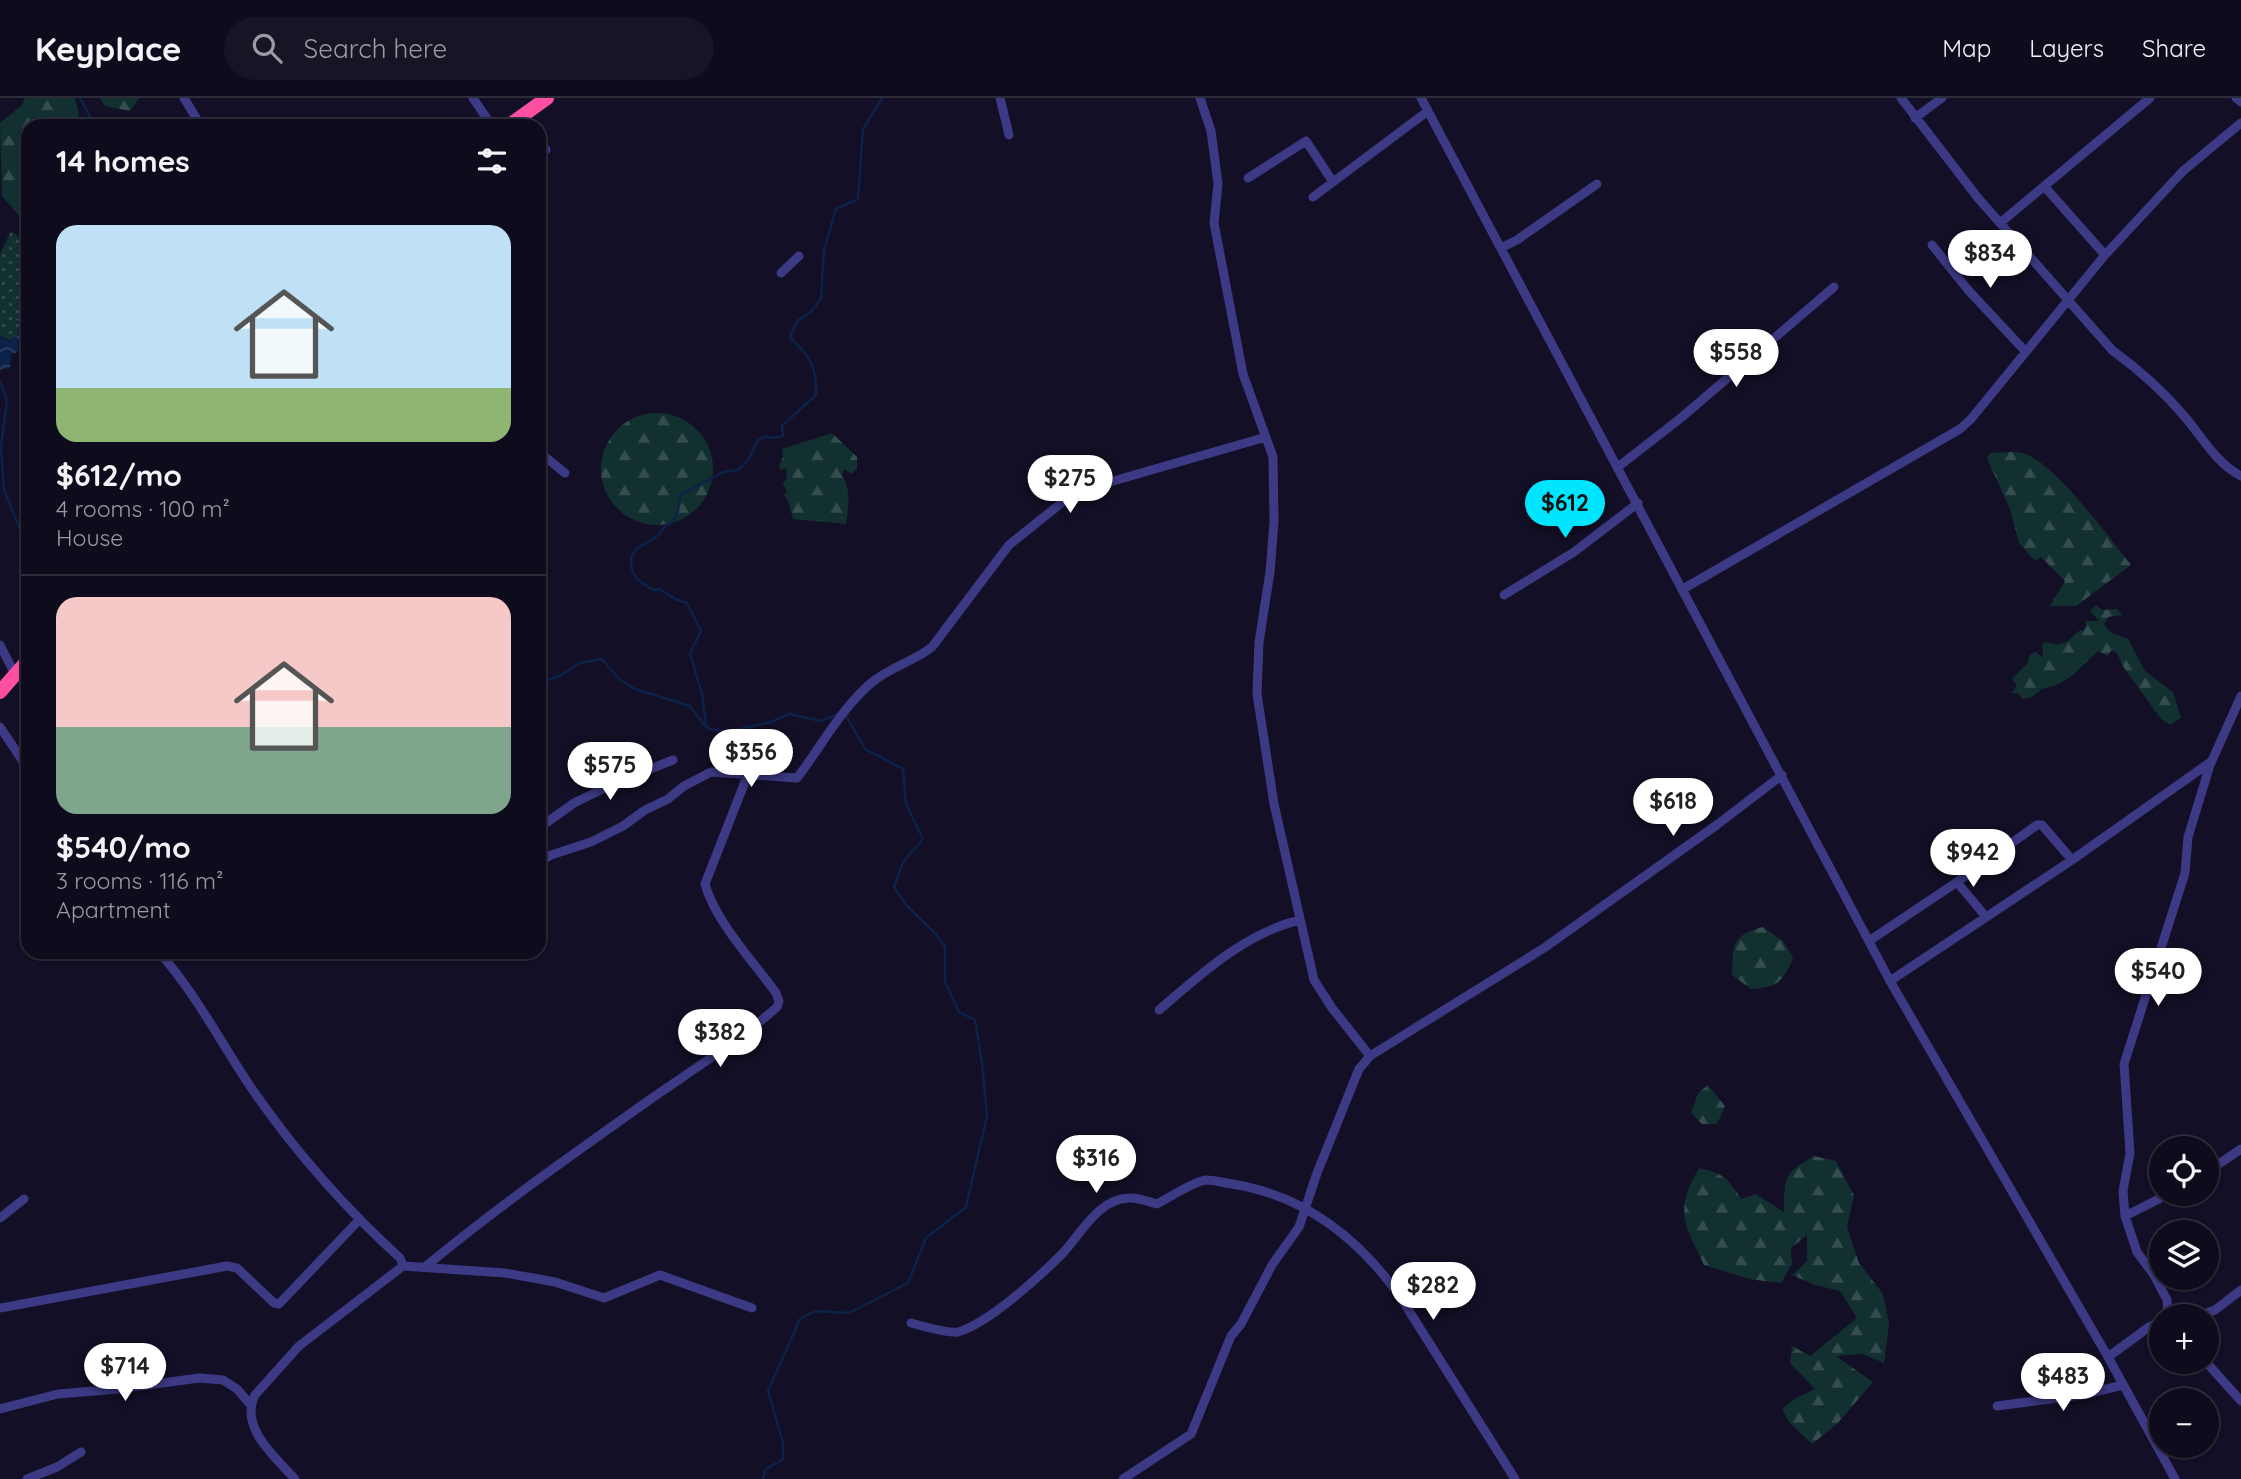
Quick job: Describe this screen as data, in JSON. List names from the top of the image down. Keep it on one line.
{"page":{"header":"Keyplace","search":"Search here","nav":["Map","Layers","Share"],"heading":"14 homes","list":[{"name":"$612/mo","note":"4 rooms · 100 m² · House"},{"name":"$540/mo","note":"3 rooms · 116 m² · Apartment"}],"price":["$834","$558","$275","$612","$356","$575","$618","$942","$540","$382","$316","$282","$714","$483"],"map_buttons":["+","−"]}}
